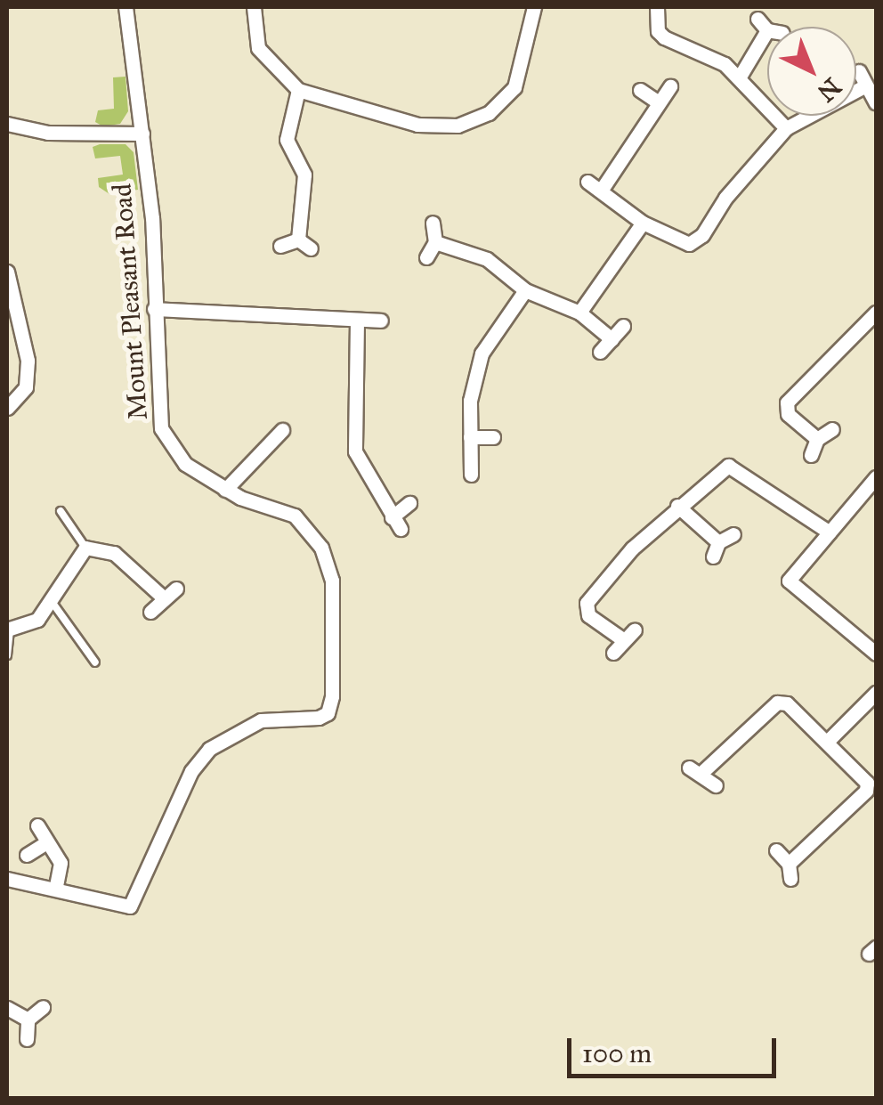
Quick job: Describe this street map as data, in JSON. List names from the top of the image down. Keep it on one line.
{"streets":{"street":["Mount Pleasant Road"]},"scale_bar":"100 m","north":"bottom right"}
